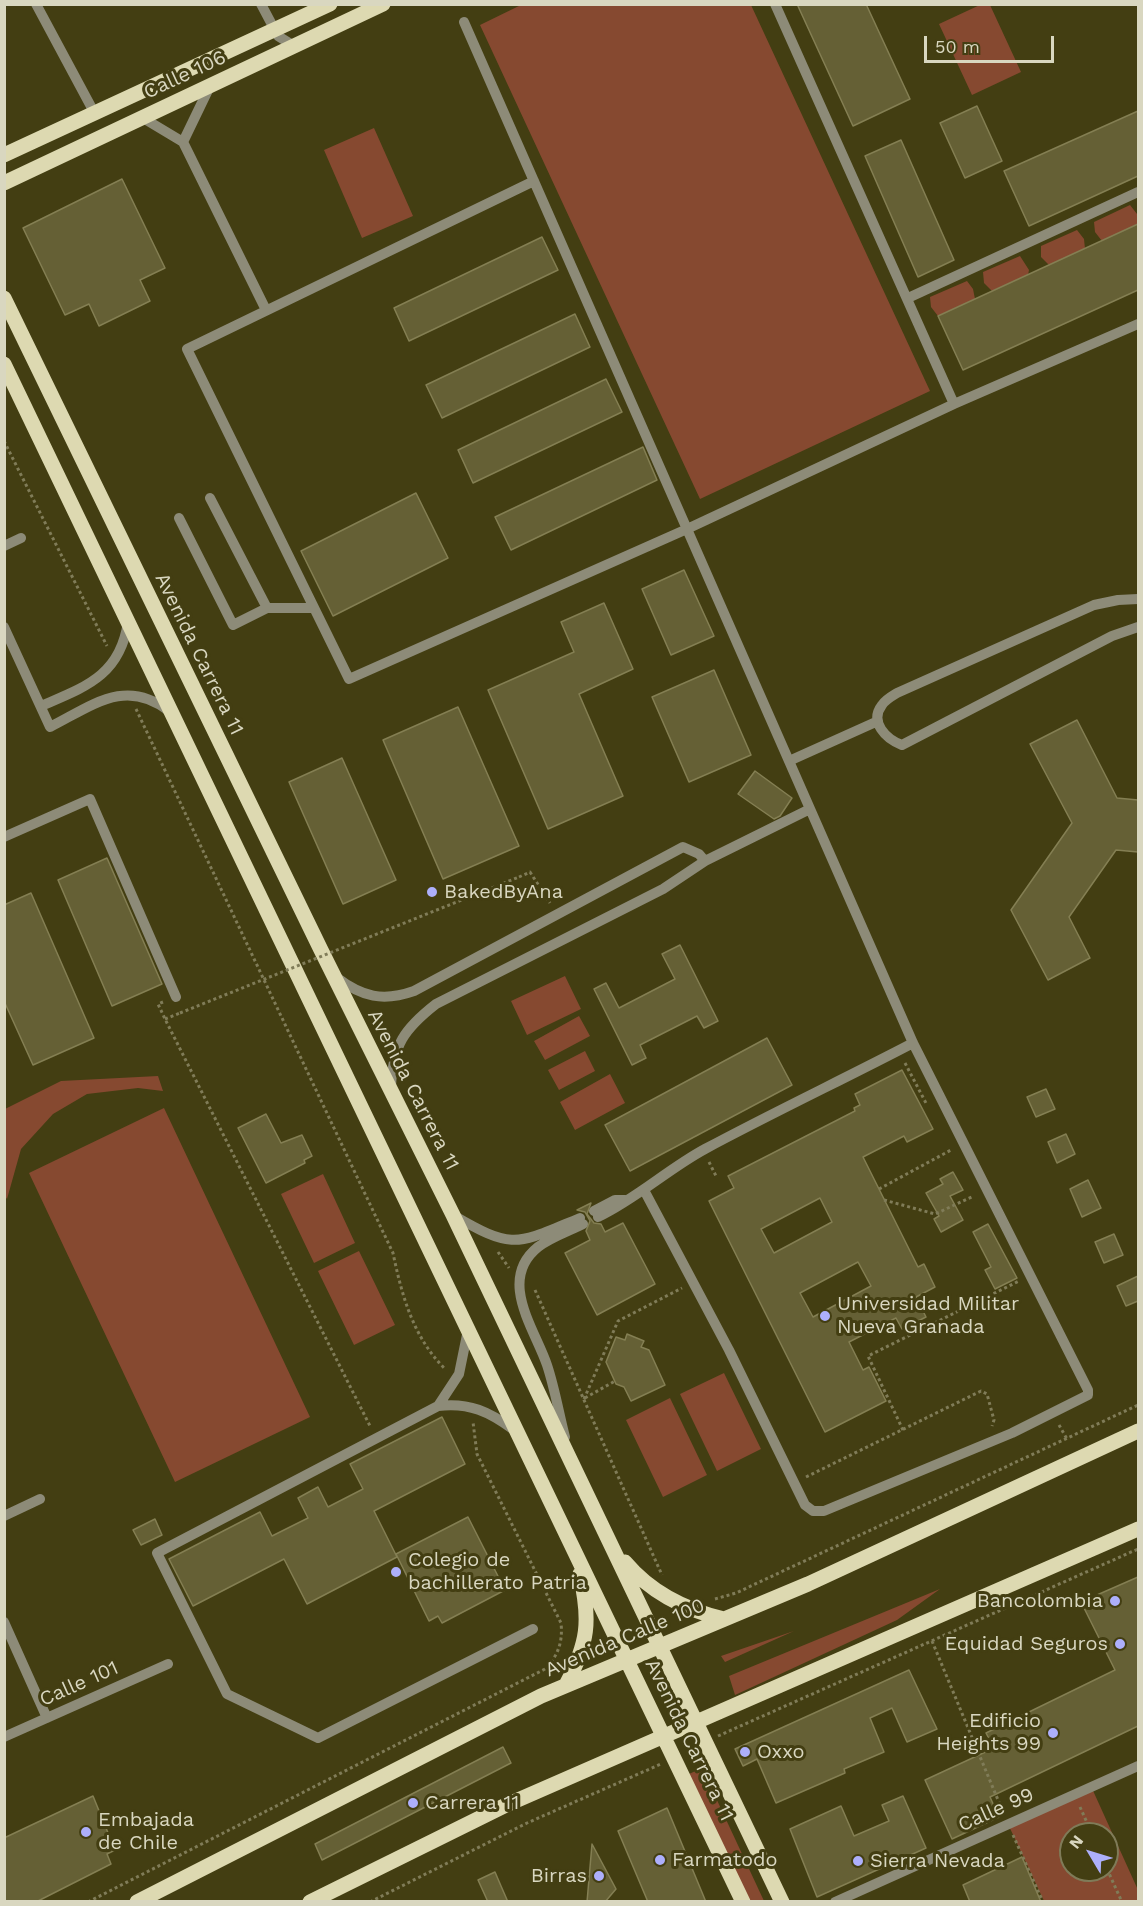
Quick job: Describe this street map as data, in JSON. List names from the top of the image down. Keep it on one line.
{"streets":{"main road":["Calle 106","Avenida Carrera 11","Avenida Calle 100"],"street":["Calle 101","Calle 99"]},"crossings":[["Avenida Carrera 11","Avenida Calle 100"]],"places":["BakedByAna","Universidad Militar Nueva Granada","Colegio de bachillerato Patria","Bancolombia","Equidad Seguros","Edificio Heights 99","Oxxo","Carrera 11","Embajada de Chile","Farmatodo","Sierra Nevada","Birras"],"scale_bar":"50 m","north":"top left"}
